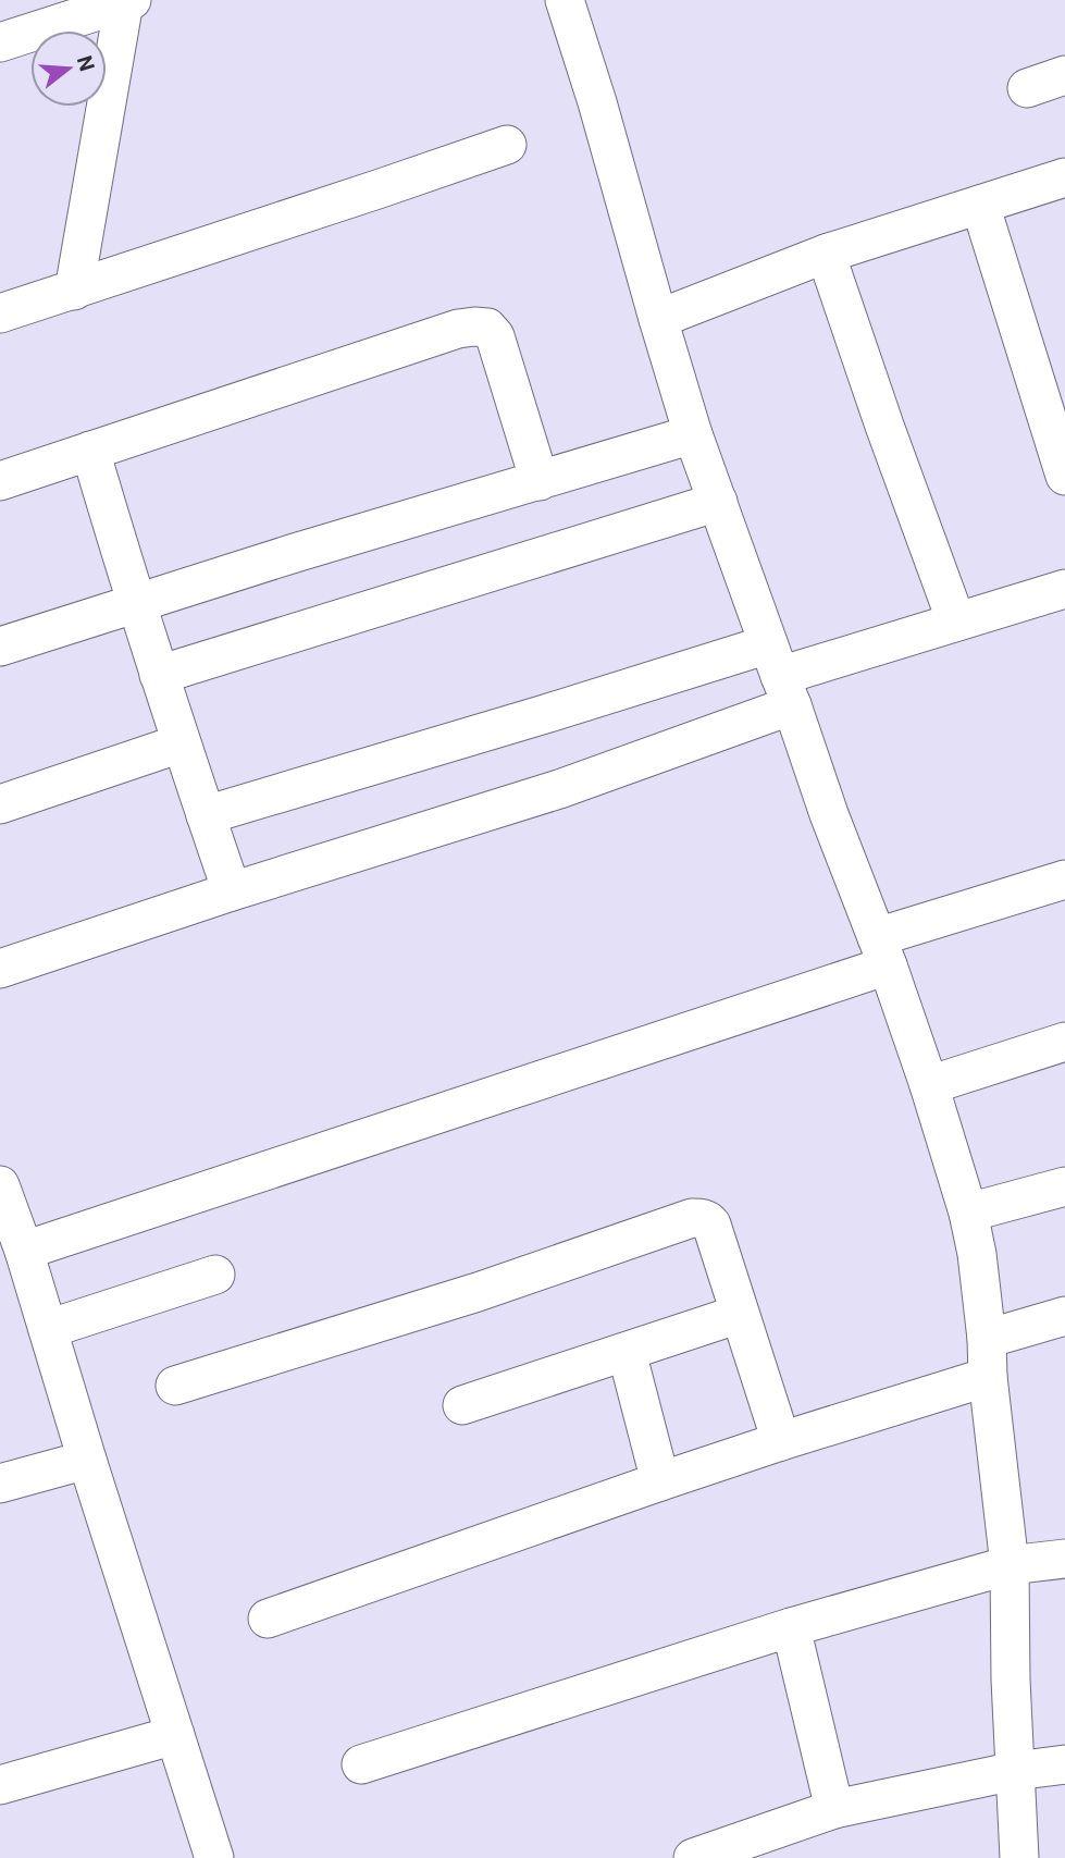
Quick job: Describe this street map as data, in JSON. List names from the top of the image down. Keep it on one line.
{"north":"right"}
